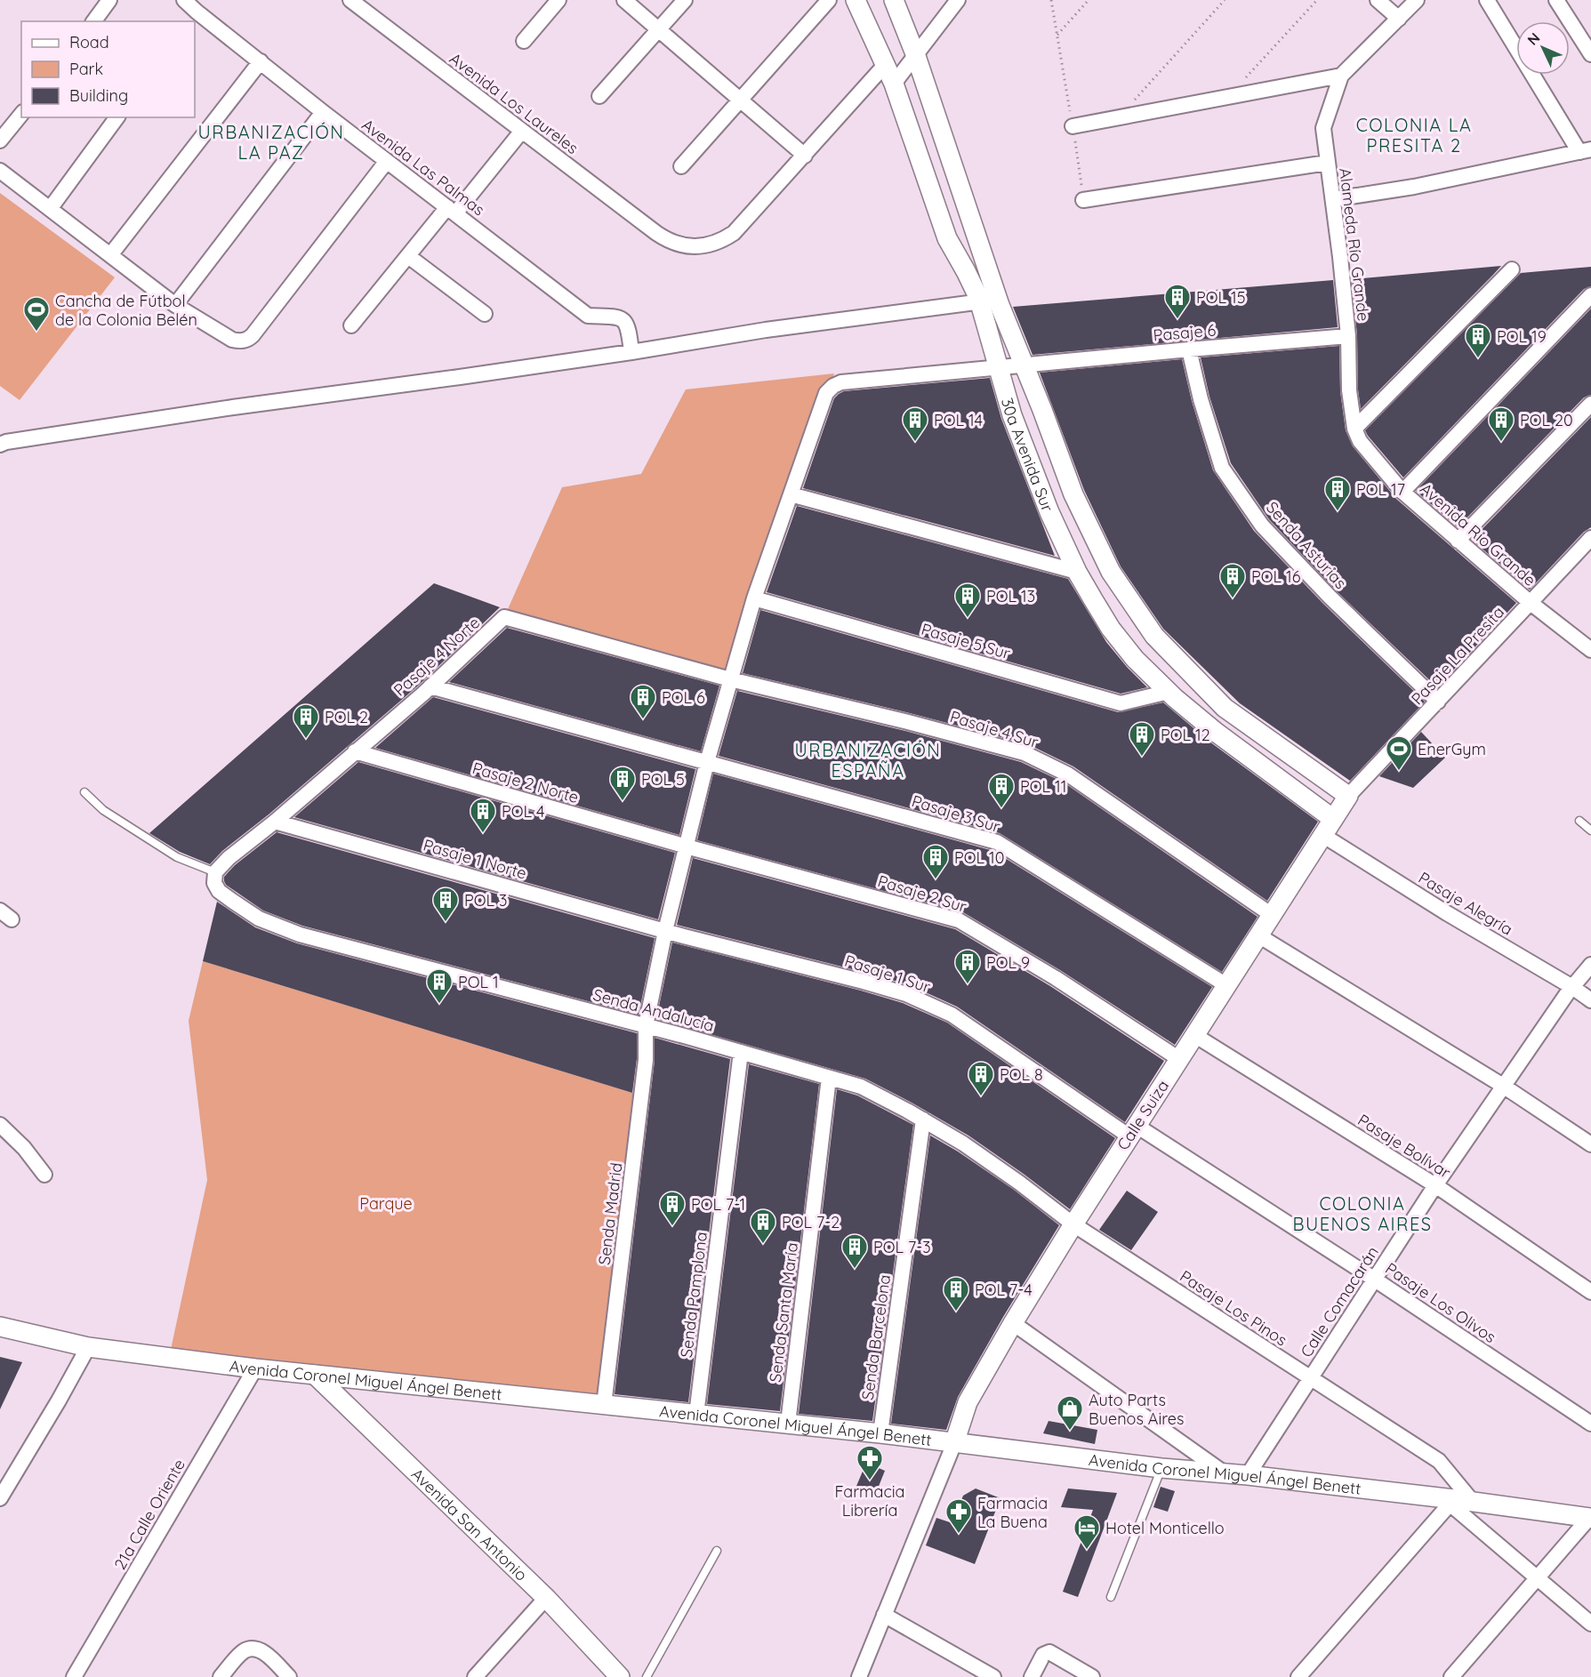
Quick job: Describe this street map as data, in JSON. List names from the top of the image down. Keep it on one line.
{"streets":{"street":["Avenida Los Laureles","Avenida Las Palmas","Alameda Río Grande","Pasaje 6","30a Avenida Sur","Avenida Río Grande","Senda Asturias","Pasaje 5 Sur","Pasaje La Presita","Pasaje 4 Norte","Pasaje 4 Sur","Pasaje 2 Norte","Pasaje 3 Sur","Pasaje 1 Norte","Pasaje 2 Sur","Pasaje Alegría","Pasaje 1 Sur","Senda Andalucía","Calle Suiza","Pasaje Bolívar","Senda Madrid","Senda Pamplona","Calle Comacarán","Pasaje Los Olivos","Pasaje Los Pinos","Senda Santa María","Senda Barcelona","Avenida Coronel Miguel Ángel Benett","21a Calle Oriente","Avenida San Antonio"]},"crossings":[["Avenida Los Laureles","30a Avenida Sur"],["Alameda Río Grande","Pasaje 6"],["Alameda Río Grande","Avenida Río Grande"],["Pasaje 6","30a Avenida Sur"],["Pasaje 6","Avenida Río Grande"],["Pasaje 6","Senda Asturias"],["Pasaje 6","Pasaje 5 Sur"],["Pasaje 6","Senda Madrid"],["30a Avenida Sur","Pasaje 5 Sur"],["30a Avenida Sur","Pasaje La Presita"],["30a Avenida Sur","Calle Suiza"],["Avenida Río Grande","Pasaje La Presita"],["Senda Asturias","Pasaje La Presita"],["Pasaje 5 Sur","Senda Madrid"],["Pasaje La Presita","Calle Suiza"],["Pasaje 4 Norte","Pasaje 4 Sur"],["Pasaje 4 Norte","Pasaje 2 Norte"],["Pasaje 4 Norte","Pasaje 3 Sur"],["Pasaje 4 Norte","Pasaje 1 Norte"],["Pasaje 4 Norte","Senda Andalucía"],["Pasaje 4 Norte","Senda Madrid"],["Pasaje 4 Sur","Calle Suiza"],["Pasaje 4 Sur","Senda Madrid"],["Pasaje 2 Norte","Pasaje 2 Sur"],["Pasaje 2 Norte","Senda Madrid"],["Pasaje 3 Sur","Calle Suiza"],["Pasaje 3 Sur","Senda Madrid"],["Pasaje 1 Norte","Pasaje 1 Sur"],["Pasaje 1 Norte","Senda Madrid"],["Pasaje 2 Sur","Calle Suiza"],["Pasaje 2 Sur","Senda Madrid"],["Pasaje Alegría","Calle Suiza"],["Pasaje Alegría","Calle Comacarán"],["Pasaje 1 Sur","Calle Suiza"],["Pasaje 1 Sur","Senda Madrid"],["Pasaje 1 Sur","Pasaje Los Olivos"],["Senda Andalucía","Calle Suiza"],["Senda Andalucía","Senda Madrid"],["Senda Andalucía","Senda Pamplona"],["Senda Andalucía","Pasaje Los Pinos"],["Senda Andalucía","Senda Santa María"],["Senda Andalucía","Senda Barcelona"],["Calle Suiza","Pasaje Bolívar"],["Calle Suiza","Pasaje Los Olivos"],["Calle Suiza","Pasaje Los Pinos"],["Calle Suiza","Avenida Coronel Miguel Ángel Benett"],["Pasaje Bolívar","Calle Comacarán"],["Senda Madrid","Avenida Coronel Miguel Ángel Benett"],["Senda Pamplona","Avenida Coronel Miguel Ángel Benett"],["Calle Comacarán","Pasaje Los Olivos"],["Calle Comacarán","Pasaje Los Pinos"],["Calle Comacarán","Avenida Coronel Miguel Ángel Benett"],["Pasaje Los Pinos","Avenida Coronel Miguel Ángel Benett"],["Senda Santa María","Avenida Coronel Miguel Ángel Benett"],["Senda Barcelona","Avenida Coronel Miguel Ángel Benett"],["Avenida Coronel Miguel Ángel Benett","21a Calle Oriente"],["Avenida Coronel Miguel Ángel Benett","Avenida San Antonio"]],"districts":["COLONIA LA PRESITA 2","URBANIZACIÓN LA PAZ","URBANIZACIÓN ESPAÑA","COLONIA BUENOS AIRES"],"parks":["Parque"],"places":{"building":["POL 15","POL 19","POL 14","POL 20","POL 17","POL 16","POL 13","POL 6","POL 2","POL 12","POL 5","POL 11","POL 4","POL 10","POL 3","POL 9","POL 1","POL 8","POL 7-1","POL 7-2","POL 7-3","POL 7-4"],"sports":["Cancha de Fútbol de la Colonia Belén","EnerGym"],"shop":["Auto Parts Buenos Aires"],"pharmacy":["Farmacia Librería","Farmacia La Buena"],"hotel":["Hotel Monticello"]},"legend":["Road","Park","Building"],"north":"top left"}
